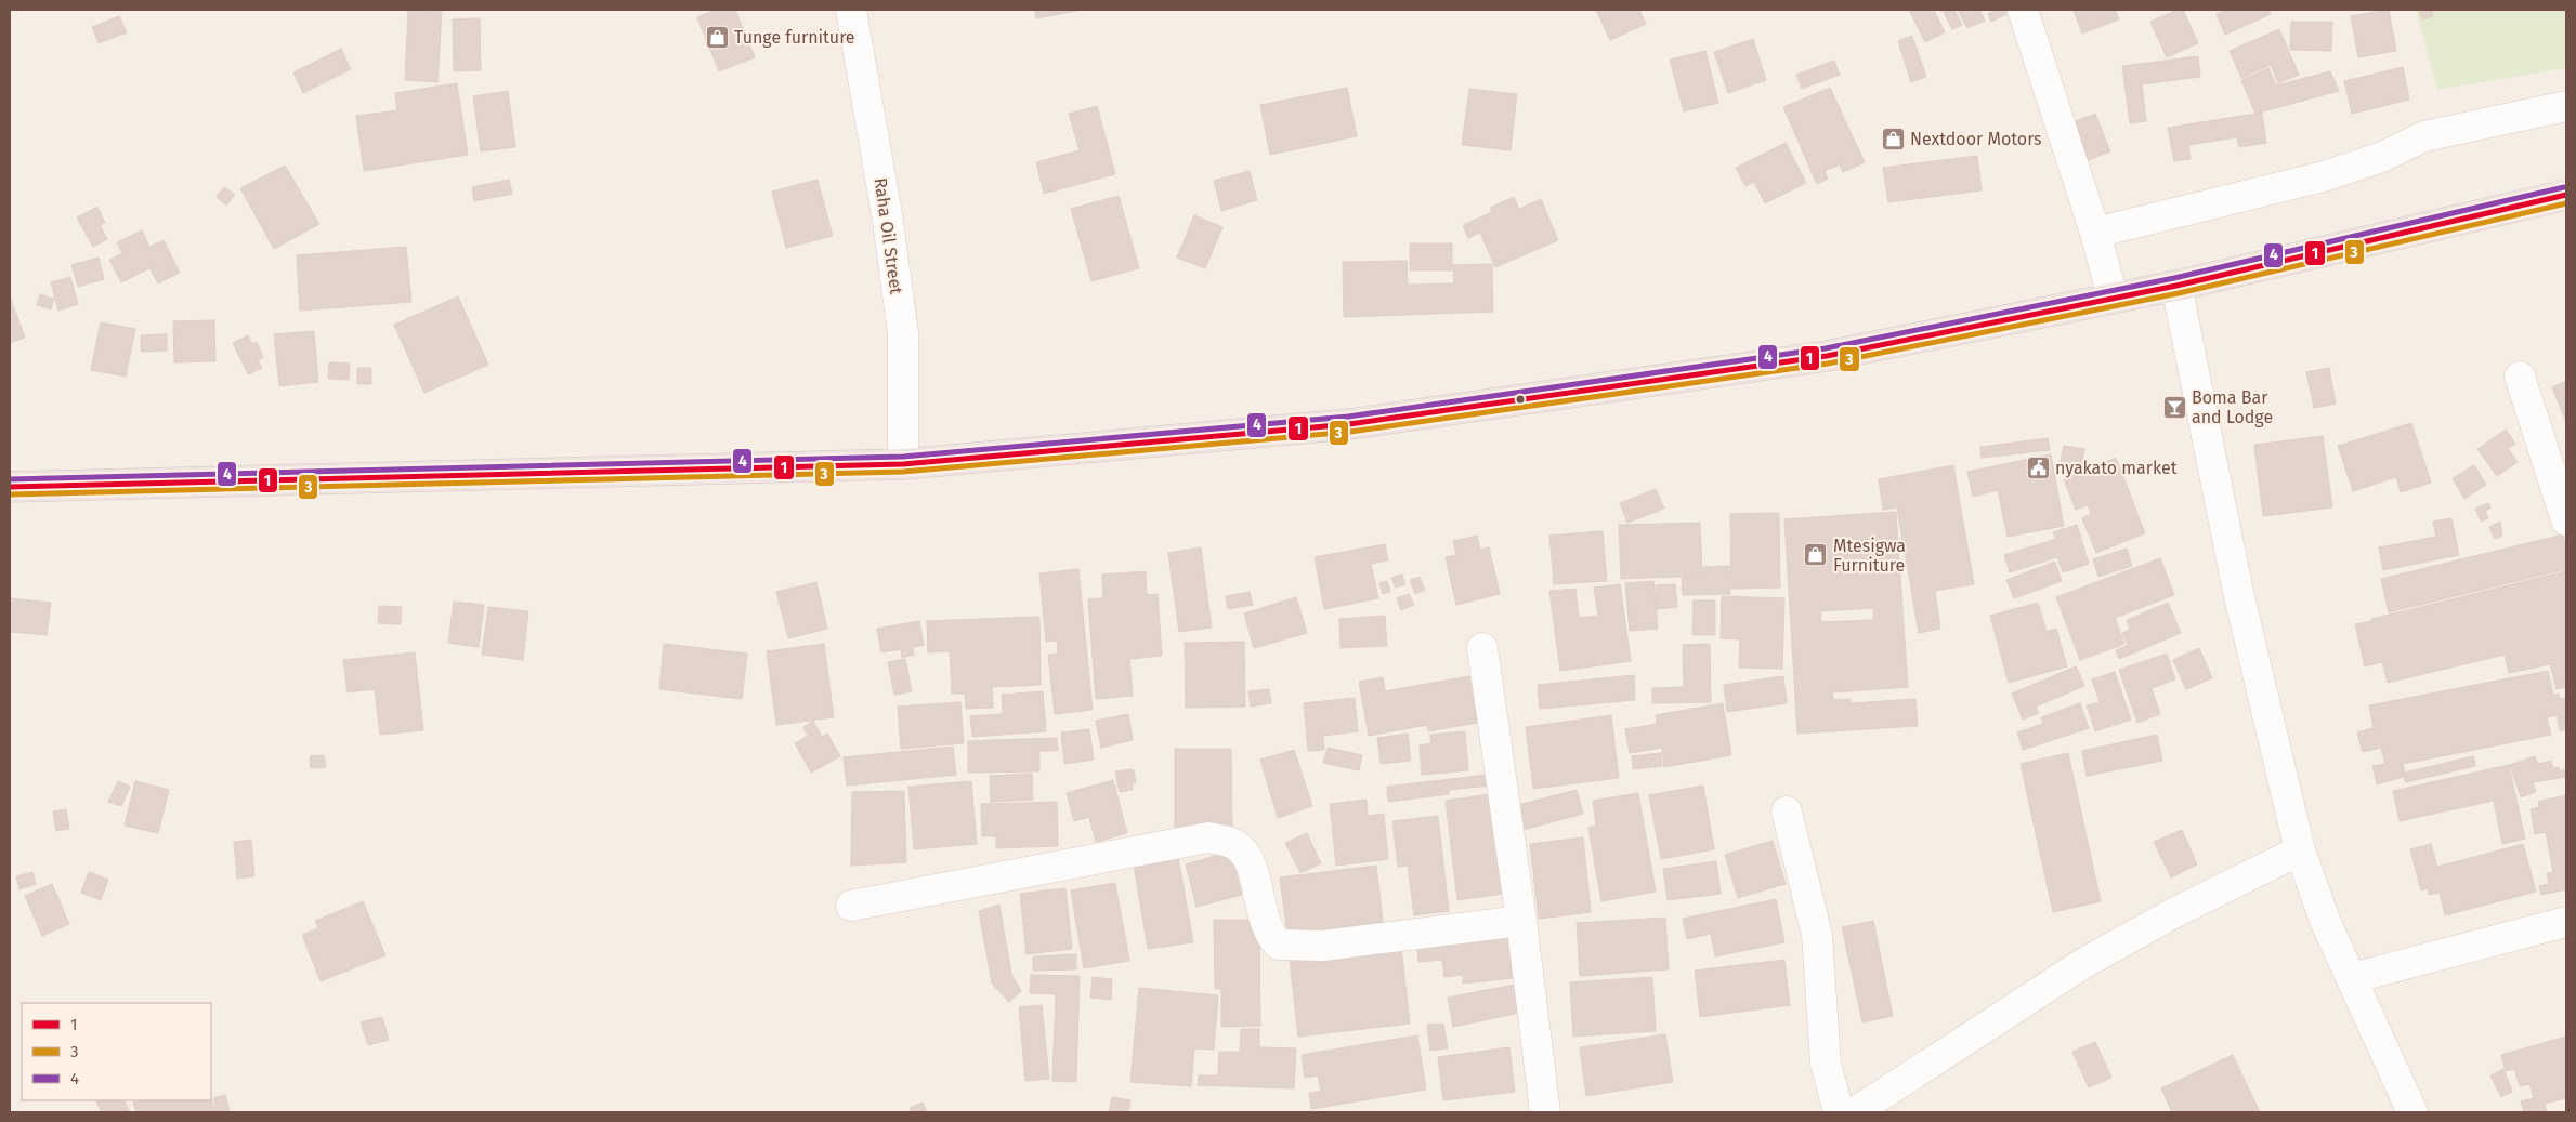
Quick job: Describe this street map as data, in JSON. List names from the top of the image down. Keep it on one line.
{"streets":{"street":["Raha Oil Street"]},"places":{"shop":["Tunge furniture","Nextdoor Motors","Mtesigwa Furniture"],"bar":["Boma Bar and Lodge"],"public building":["nyakato market"]},"lines":["transit line 4","transit line 1","transit line 3"],"legend":["1","3","4"]}
